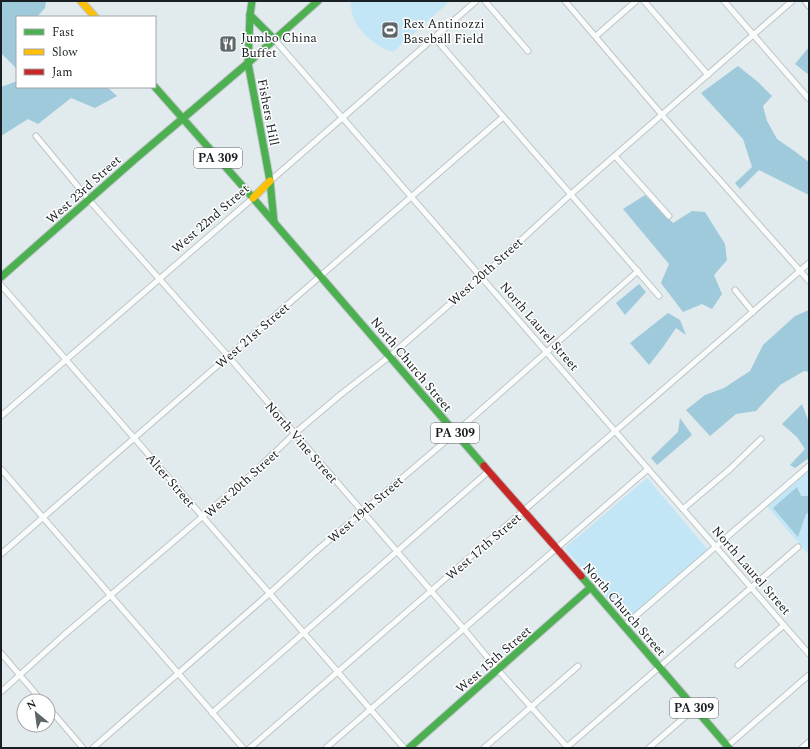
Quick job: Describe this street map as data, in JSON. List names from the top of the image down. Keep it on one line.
{"streets":{"main road":["Fishers Hill","PA 309","West 23rd Street","West 22nd Street","North Laurel Street","North Church Street","West 15th Street"],"street":["West 20th Street","West 21st Street","North Vine Street","Alter Street","West 19th Street","West 17th Street"]},"crossings":[["Fishers Hill","West 23rd Street"],["Fishers Hill","West 22nd Street"],["Fishers Hill","North Laurel Street"],["Fishers Hill","North Church Street"],["West 23rd Street","North Laurel Street"],["West 23rd Street","North Church Street"],["West 23rd Street","North Vine Street"],["West 22nd Street","North Laurel Street"],["West 22nd Street","North Church Street"],["West 22nd Street","North Vine Street"],["West 22nd Street","Alter Street"],["West 20th Street","North Laurel Street"],["West 20th Street","North Church Street"],["West 20th Street","North Vine Street"],["West 20th Street","Alter Street"],["North Laurel Street","West 21st Street"],["North Laurel Street","West 19th Street"],["North Laurel Street","West 17th Street"],["West 21st Street","North Church Street"],["West 21st Street","North Vine Street"],["West 21st Street","Alter Street"],["North Church Street","West 19th Street"],["North Church Street","West 17th Street"],["North Church Street","West 15th Street"],["North Vine Street","West 19th Street"],["North Vine Street","West 17th Street"],["North Vine Street","West 15th Street"],["Alter Street","West 19th Street"],["Alter Street","West 17th Street"]],"places":{"sports":["Rex Antinozzi Baseball Field"],"restaurant":["Jumbo China Buffet"]},"legend":["Fast","Slow","Jam"],"north":"top left"}
